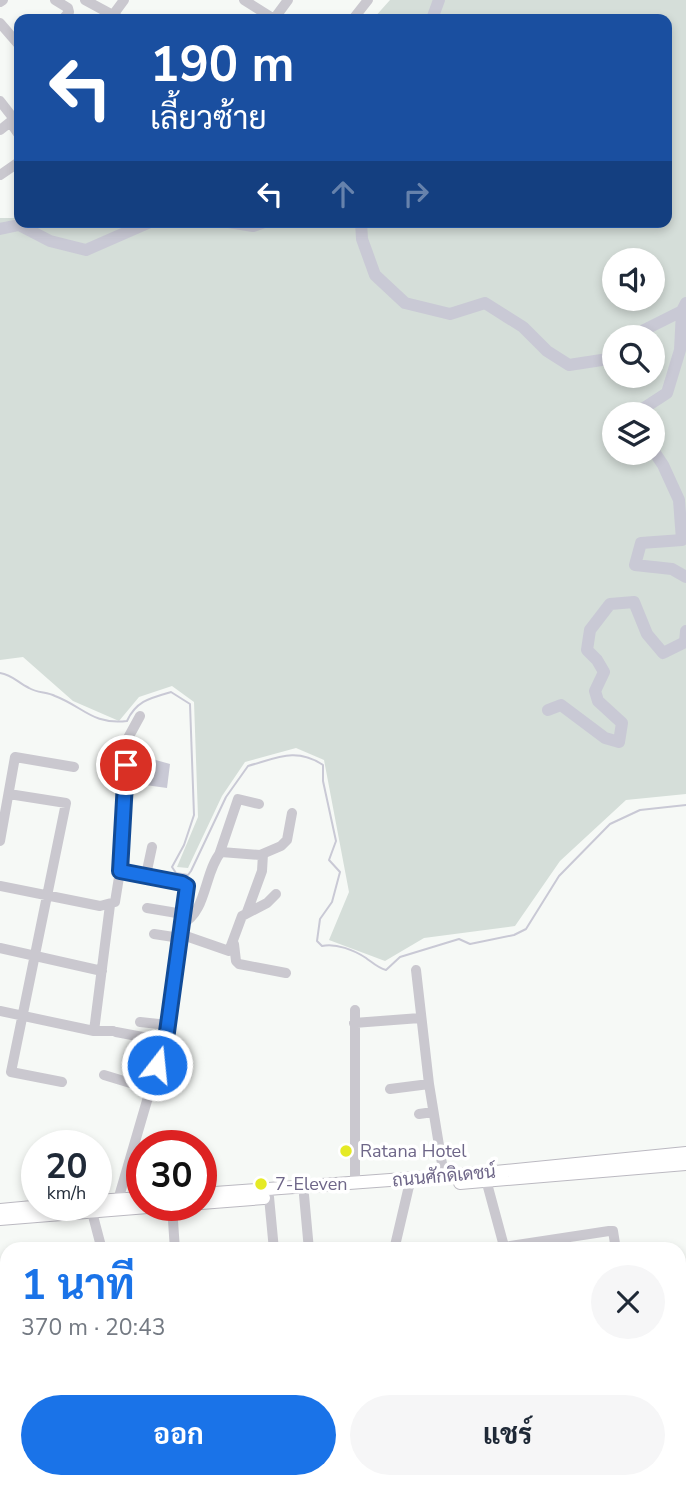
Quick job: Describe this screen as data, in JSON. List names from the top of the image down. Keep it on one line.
{"streets":{"main road":["ถนนศักดิเดชน์"]},"places":["Ratana Hotel","7-Eleven"],"page":{"turn":["190 m","เลี้ยวซ้าย"],"speed":"20 km/h","limit":"30","heading":["1 นาที","370 m · 20:43"],"buttons":["ออก","แชร์"]}}
